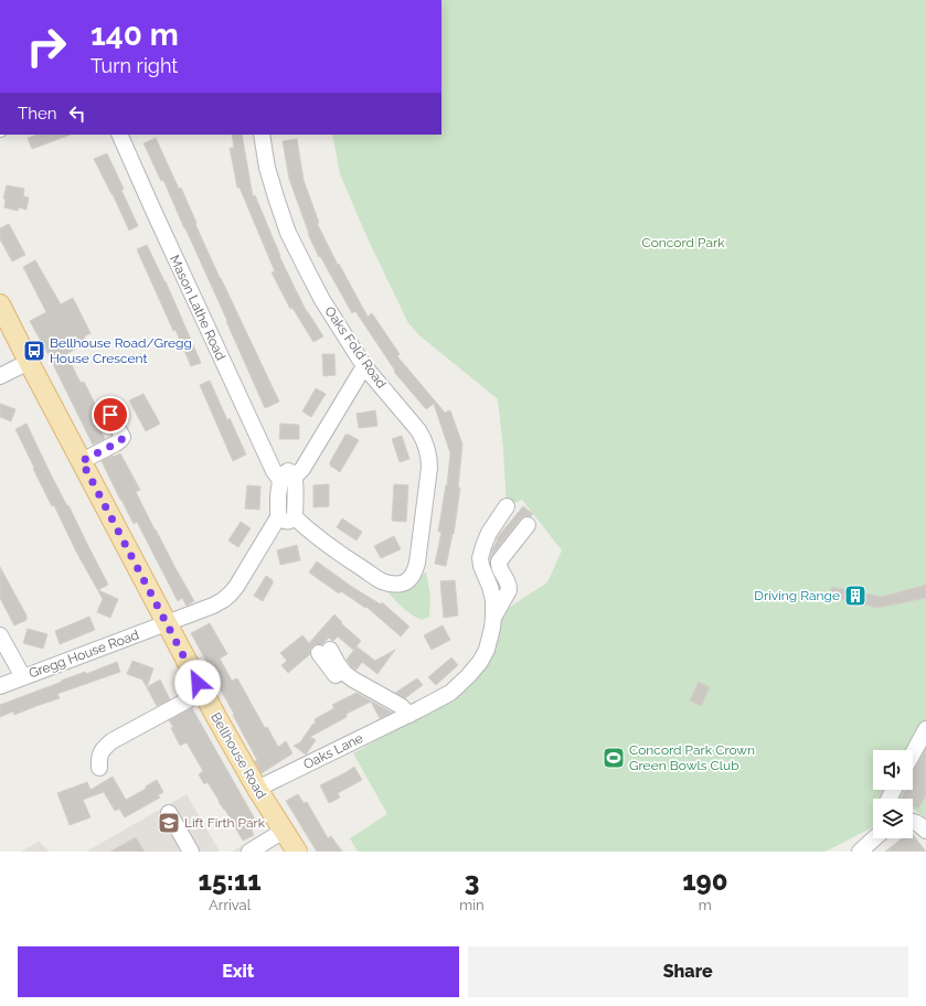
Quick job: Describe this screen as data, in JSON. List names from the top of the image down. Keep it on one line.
{"streets":{"main road":["Bellhouse Road"],"street":["Mason Lathe Road","Oaks Fold Road","Gregg House Road","Oaks Lane"]},"crossings":[["Gregg House Road","Bellhouse Road"],["Oaks Lane","Bellhouse Road"]],"parks":["Concord Park"],"places":{"bus stop":["Bellhouse Road/Gregg House Crescent"],"building":["Driving Range"],"sports":["Concord Park Crown Green Bowls Club"],"school or university":["Lift Firth Park"]},"page":{"turn":["140 m","Turn right"],"then":"Then","eta":["15:11","Arrival","3","min","190","m"],"buttons":["Exit","Share"]}}
